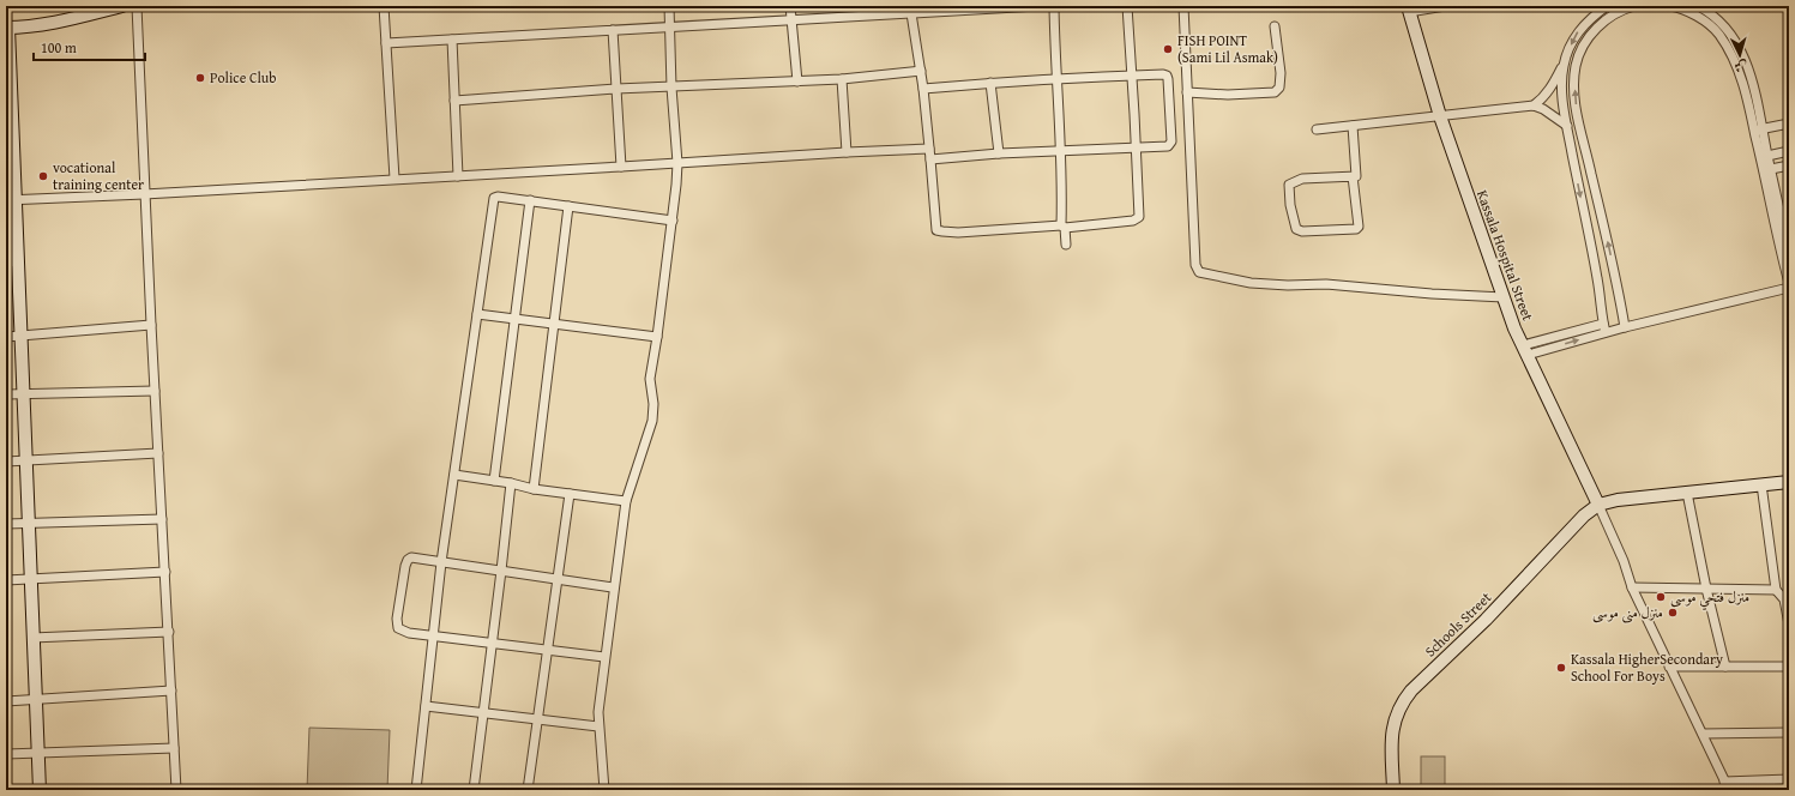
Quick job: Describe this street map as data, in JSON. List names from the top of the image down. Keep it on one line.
{"streets":{"street":["Kassala Hospital Street","Schools Street"]},"crossings":[["Kassala Hospital Street","Schools Street"]],"places":["FISH POINT (Sami Lil Asmak)","Police Club","vocational training center","منزل فتحي موسى","منزل منى موسى","Kassala HigherSecondary School For Boys"],"scale_bar":"100 m","north":"bottom"}
